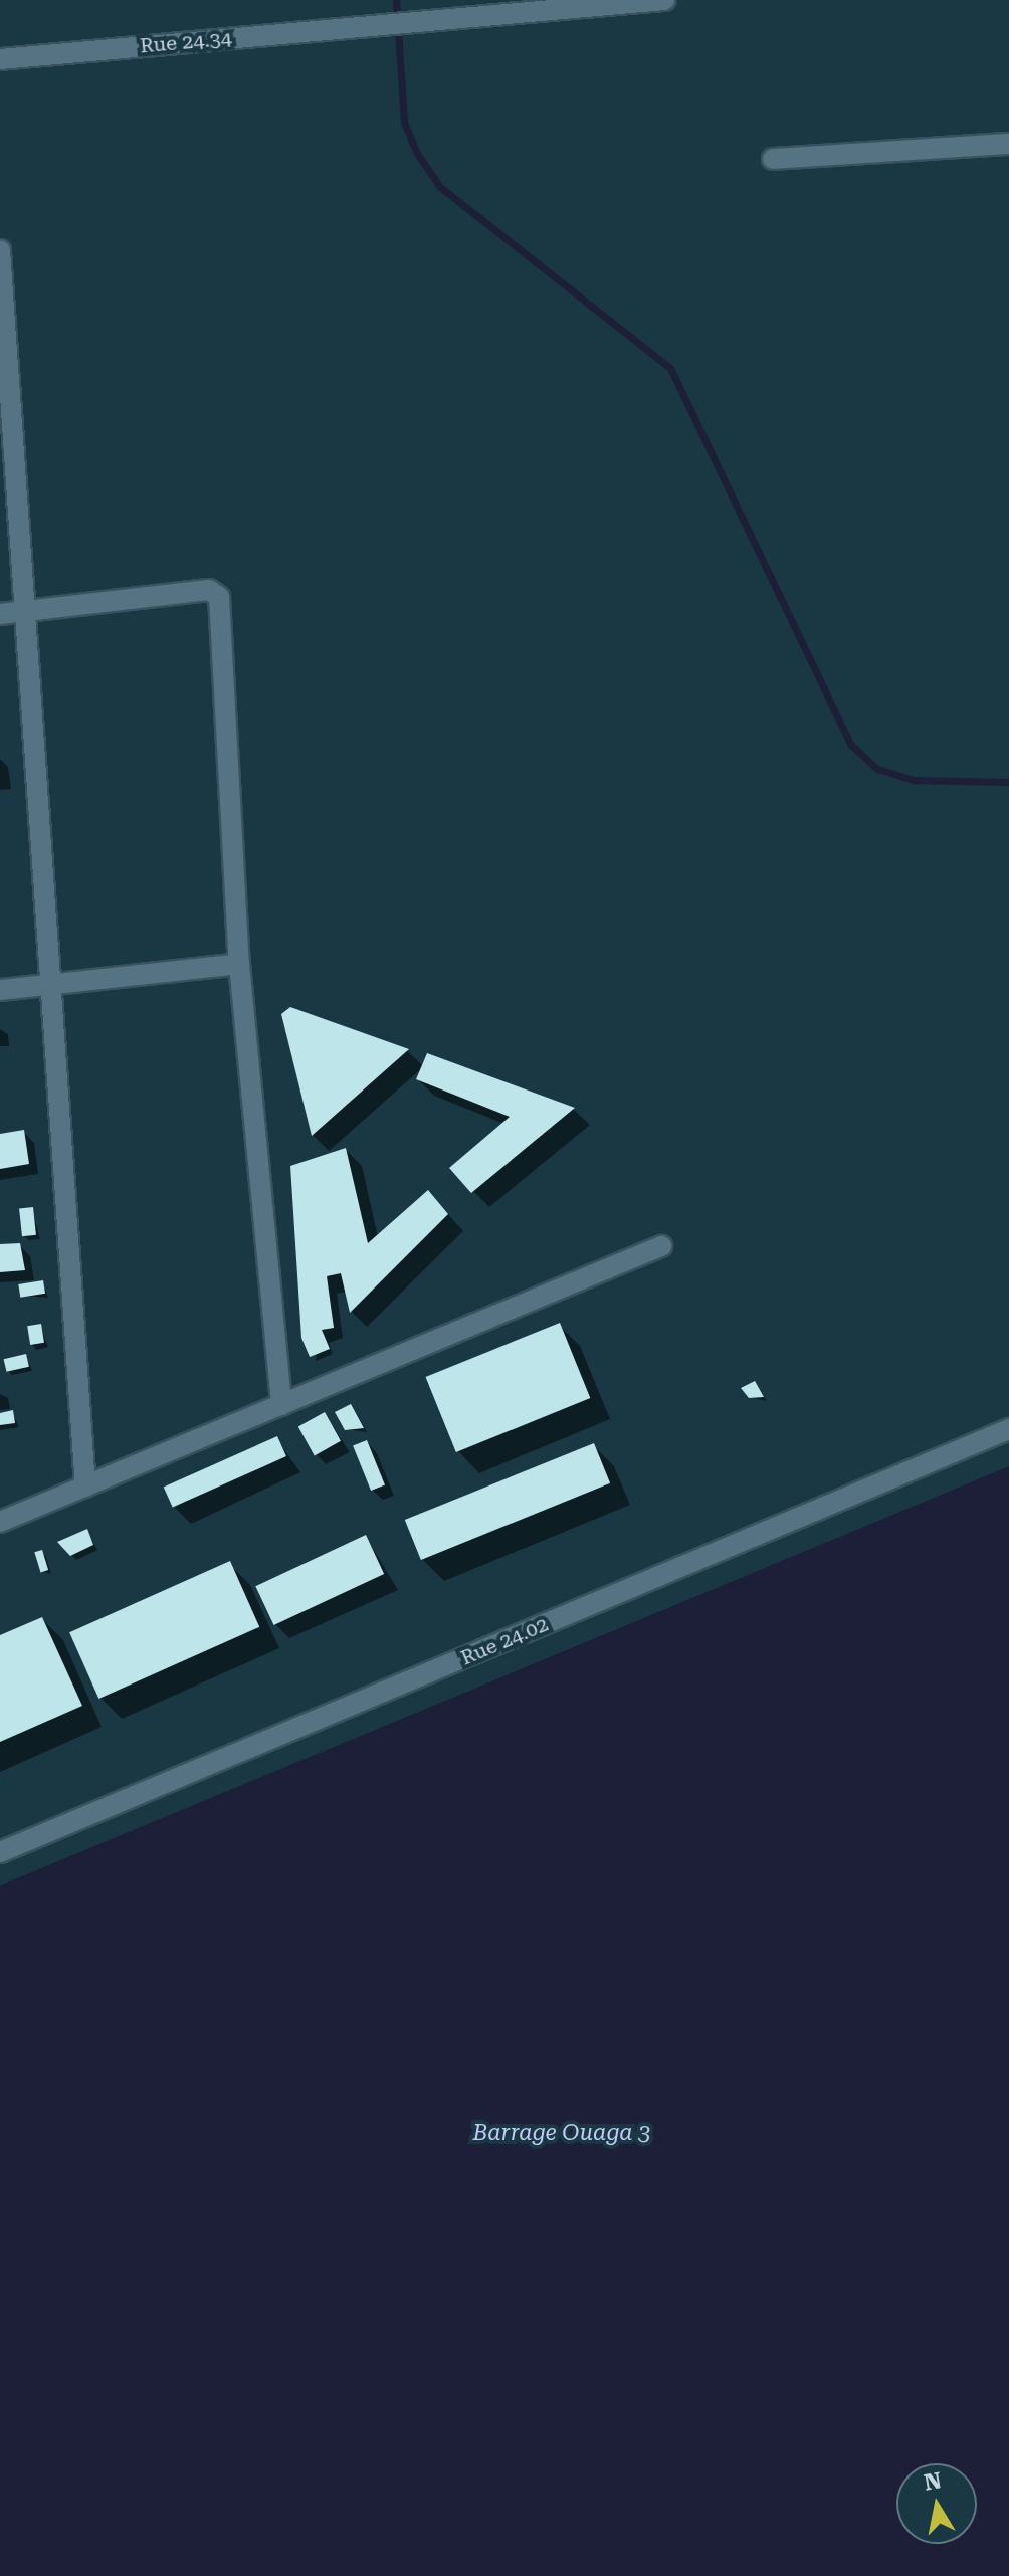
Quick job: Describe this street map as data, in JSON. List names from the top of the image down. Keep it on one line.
{"streets":{"street":["Rue 24.34","Rue 24.02"]},"water":["Barrage Ouaga 3"],"north":"top"}
